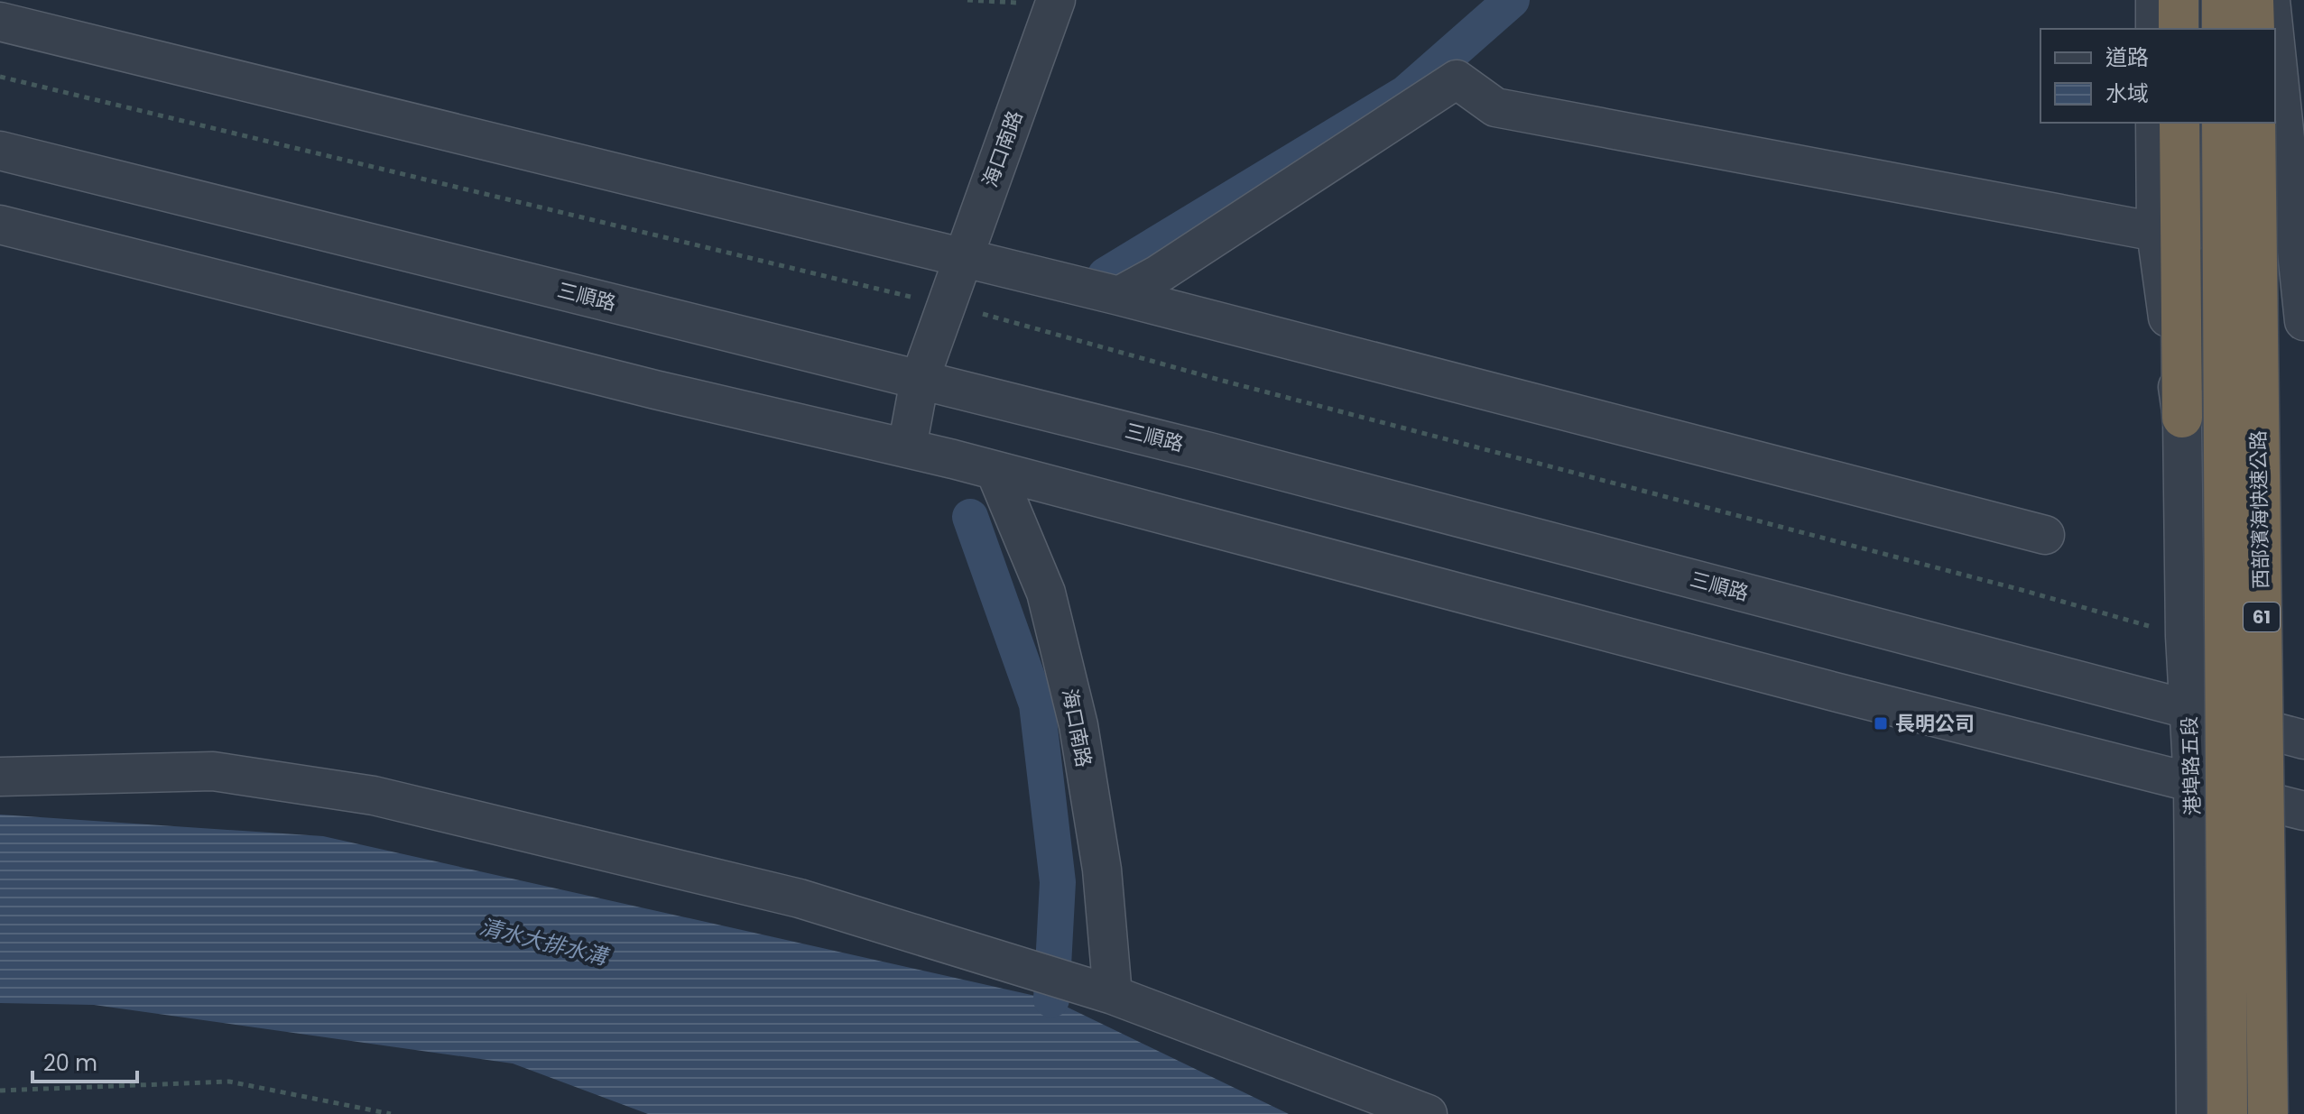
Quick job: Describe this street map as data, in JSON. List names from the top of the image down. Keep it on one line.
{"streets":{"highway":["西部濱海快速公路","61"],"street":["海口南路","三順路","港埠路五段"]},"crossings":[["海口南路","三順路"],["三順路","港埠路五段"]],"water":["清水大排水溝"],"places":{"transit":["長明公司"]},"legend":["道路","水域"],"scale_bar":"20 m"}
